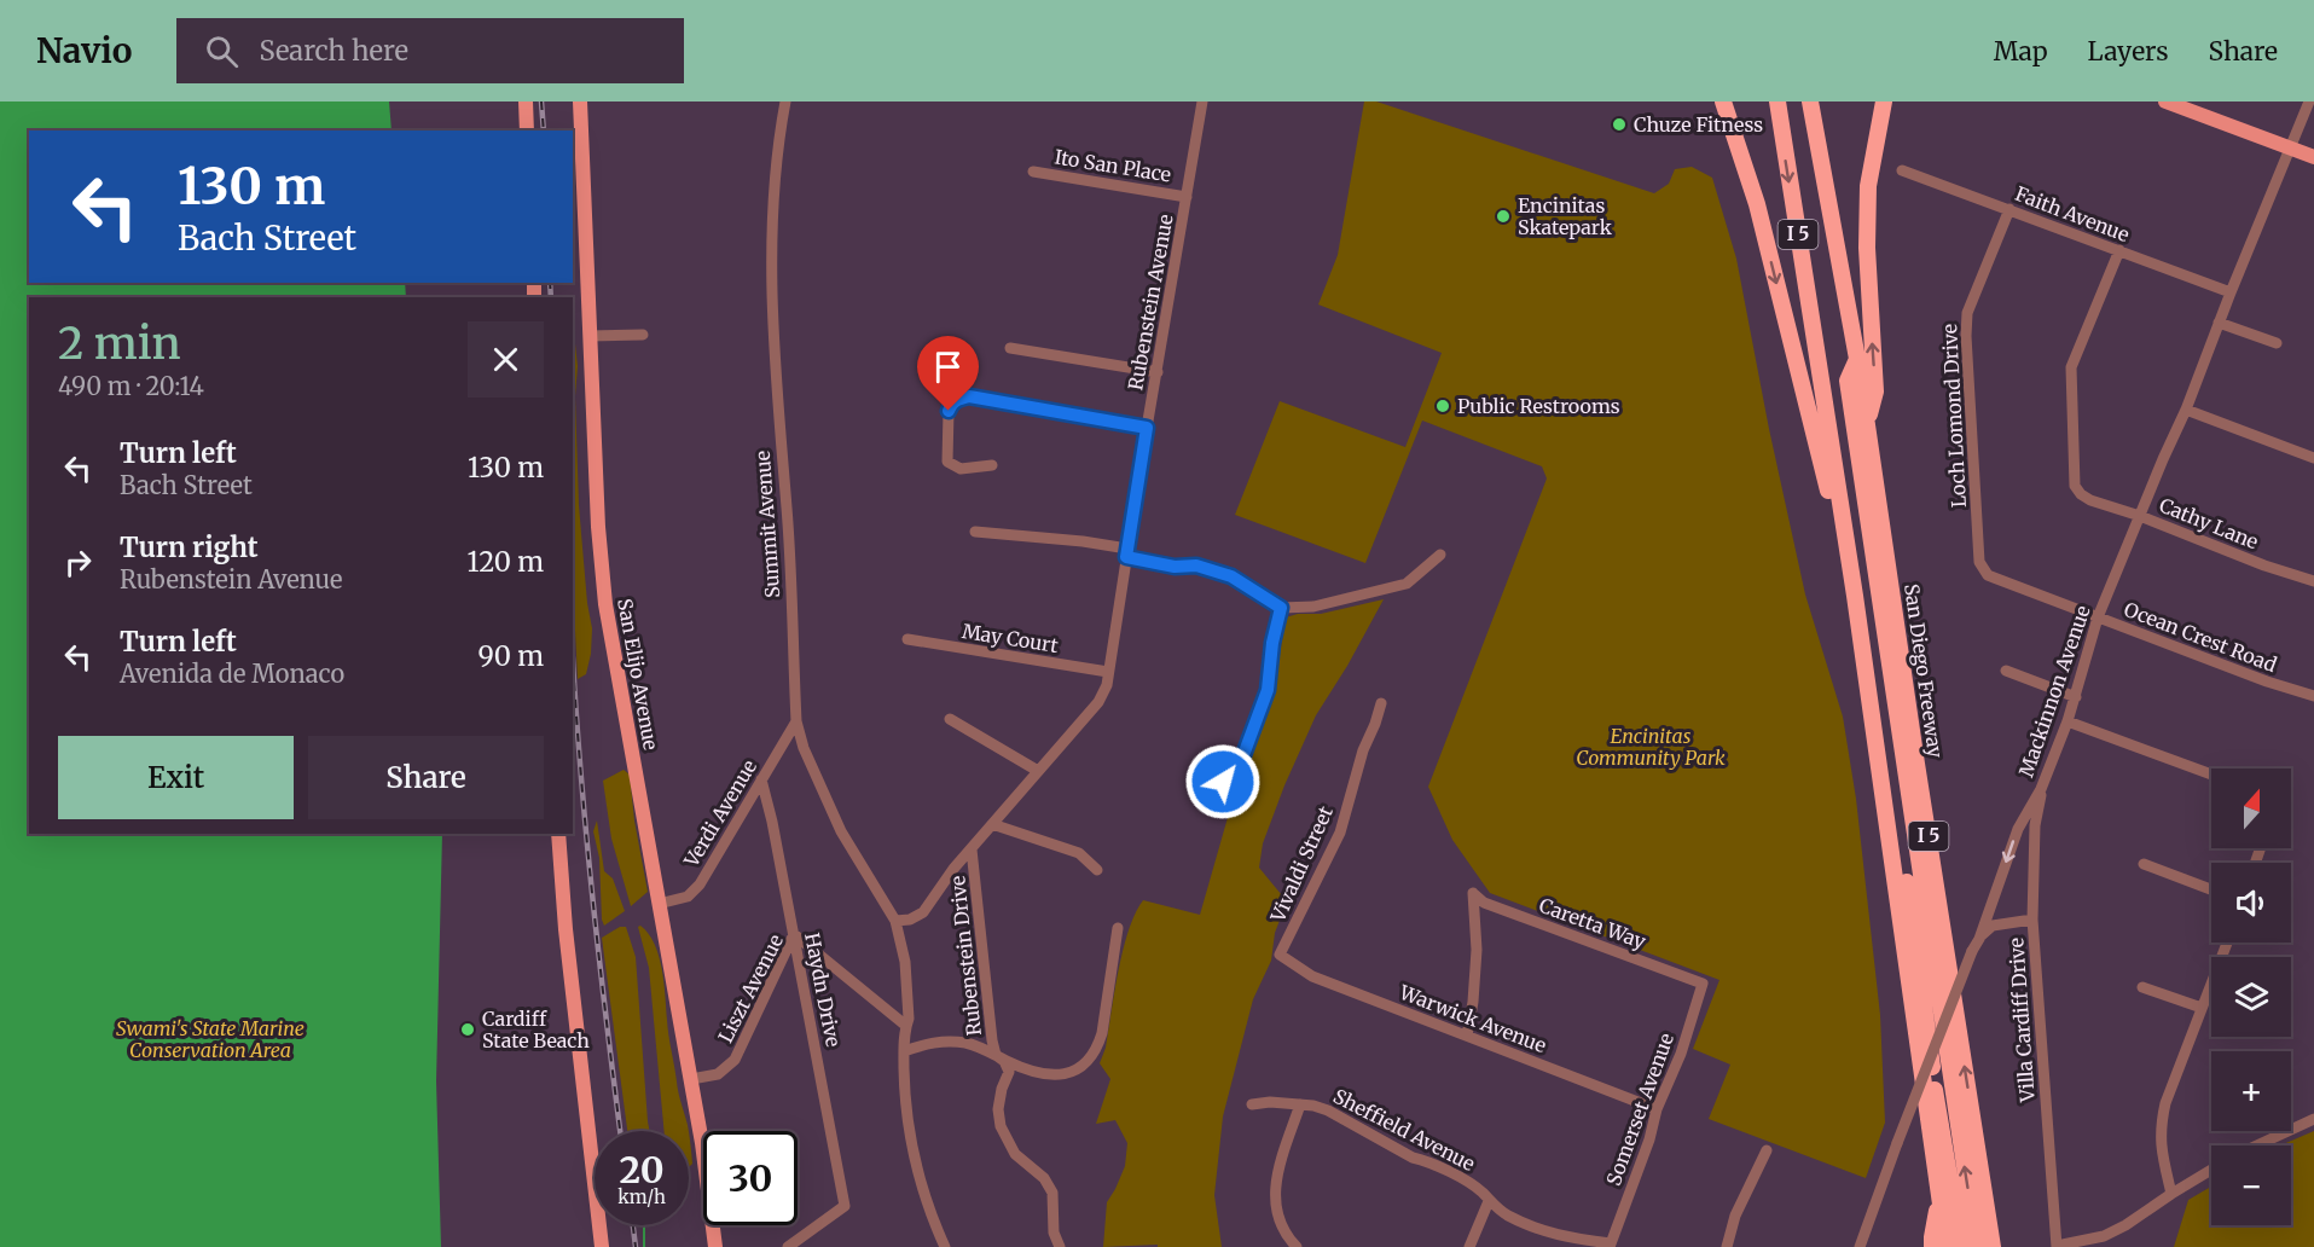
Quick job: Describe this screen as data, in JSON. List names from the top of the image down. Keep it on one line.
{"streets":{"highway":["I 5","San Diego Freeway"],"main road":["San Elijo Avenue"],"street":["Ito San Place","Faith Avenue","Rubenstein Avenue","Loch Lomond Drive","Cathy Lane","Summit Avenue","Ocean Crest Road","May Court","Mackinnon Avenue","Verdi Avenue","Vivaldi Street","Caretta Way","Rubenstein Drive","Liszt Avenue","Haydn Drive","Warwick Avenue","Villa Cardiff Drive","Somerset Avenue","Sheffield Avenue"]},"crossings":[["Ito San Place","Rubenstein Avenue"],["Faith Avenue","Loch Lomond Drive"],["Faith Avenue","Cathy Lane"],["Faith Avenue","Mackinnon Avenue"],["Rubenstein Avenue","Summit Avenue"],["Rubenstein Avenue","May Court"],["Rubenstein Avenue","Rubenstein Drive"],["Loch Lomond Drive","Ocean Crest Road"],["Cathy Lane","Mackinnon Avenue"],["Summit Avenue","Verdi Avenue"],["Summit Avenue","Liszt Avenue"],["Ocean Crest Road","Mackinnon Avenue"],["San Elijo Avenue","Verdi Avenue"],["San Elijo Avenue","Liszt Avenue"],["Mackinnon Avenue","Villa Cardiff Drive"],["Verdi Avenue","Haydn Drive"],["Vivaldi Street","Warwick Avenue"],["Caretta Way","Warwick Avenue"],["Caretta Way","Somerset Avenue"],["Liszt Avenue","Haydn Drive"],["Warwick Avenue","Somerset Avenue"],["Somerset Avenue","Sheffield Avenue"]],"parks":["Encinitas Community Park","Swami's State Marine Conservation Area"],"places":["Chuze Fitness","Encinitas Skatepark","Public Restrooms","Cardiff State Beach"],"north":"top","page":{"header":"Navio","search":"Search here","nav":["Map","Layers","Share"],"turn":["130 m","Bach Street"],"heading":["2 min","490 m · 20:14"],"list":[{"name":"Turn left","note":"Bach Street","value":"130 m"},{"name":"Turn right","note":"Rubenstein Avenue","value":"120 m"},{"name":"Turn left","note":"Avenida de Monaco","value":"90 m"}],"buttons":["Exit","Share"],"map_buttons":["+","−"],"speed":"20 km/h","limit":"30"}}
